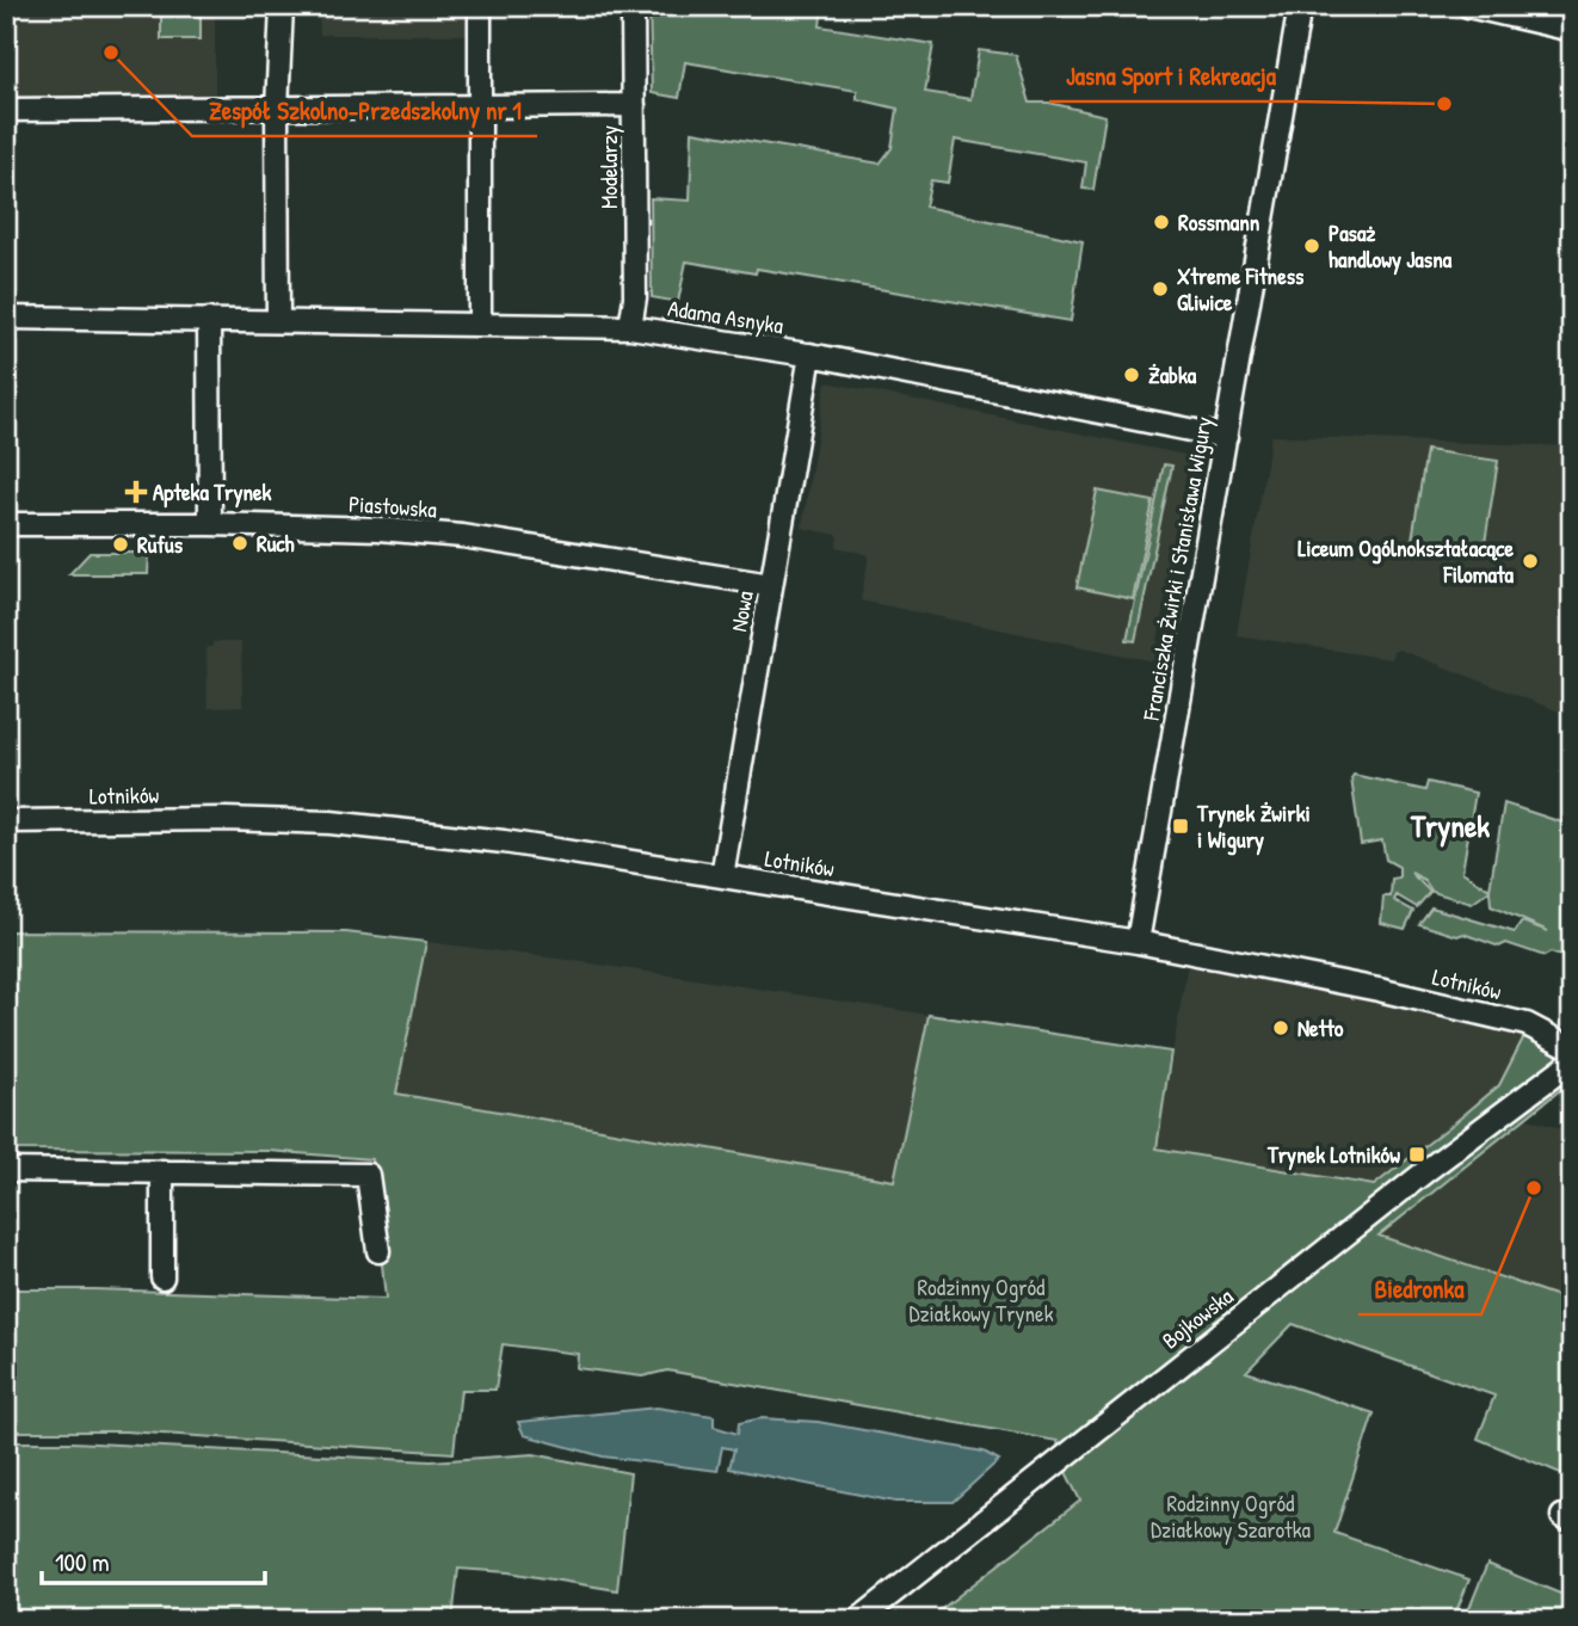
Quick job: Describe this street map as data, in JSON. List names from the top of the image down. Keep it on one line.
{"streets":{"street":["Modelarzy","Adama Asnyka","Piastowska","Franciszka Żwirki i Stanisława Wigury","Nowa","Lotników","Bojkowska"]},"crossings":[["Modelarzy","Adama Asnyka"],["Adama Asnyka","Franciszka Żwirki i Stanisława Wigury"],["Adama Asnyka","Nowa"],["Piastowska","Nowa"],["Franciszka Żwirki i Stanisława Wigury","Lotników"],["Nowa","Lotników"]],"districts":["Trynek"],"parks":["Rodzinny Ogród Działkowy Trynek","Rodzinny Ogród Działkowy Szarotka"],"places":{"other":["Zespół Szkolno-Przedszkolny nr 1","Jasna Sport i Rekreacja","Rossmann","Pasaż handlowy Jasna","Xtreme Fitness Gliwice","Żabka","Ruch","Rufus","Liceum Ogólnokształacące Filomata","Netto","Biedronka"],"health":["Apteka Trynek"],"transit":["Trynek Żwirki i Wigury","Trynek Lotników"]},"scale_bar":"100 m"}
